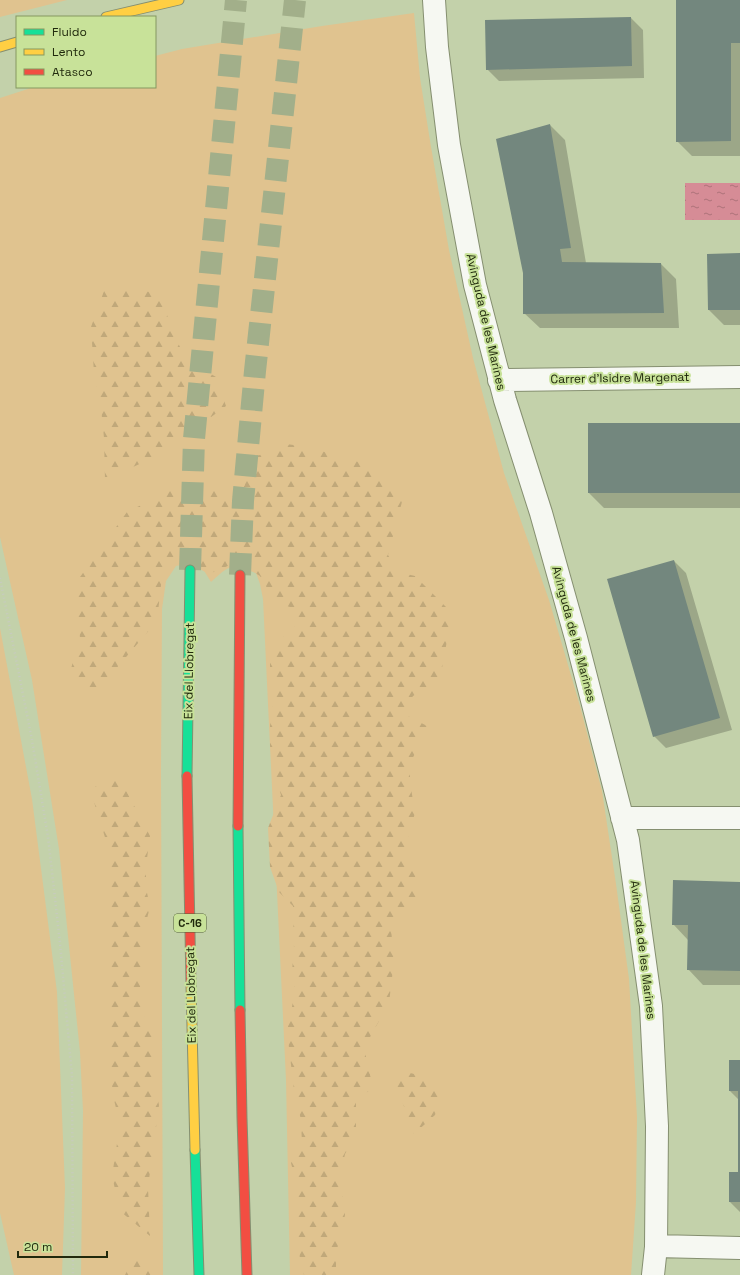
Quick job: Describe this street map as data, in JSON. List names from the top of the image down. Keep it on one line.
{"streets":{"main road":["Eix del Llobregat","C-16"],"street":["Avinguda de les Marines","Carrer d'Isidre Margenat"]},"crossings":[["Avinguda de les Marines","Carrer d'Isidre Margenat"]],"legend":["Fluido","Lento","Atasco"],"scale_bar":"20 m"}
